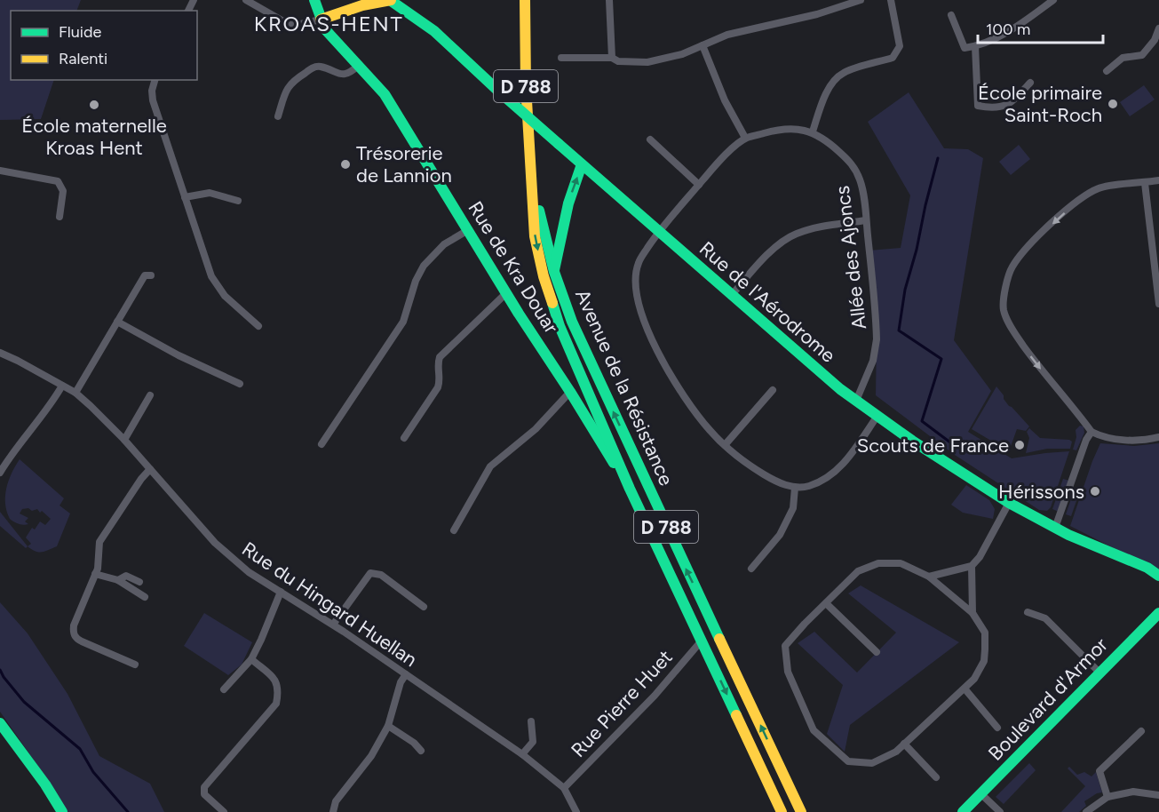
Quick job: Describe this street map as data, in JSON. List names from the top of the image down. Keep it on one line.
{"streets":{"main road":["D 788","Rue de Kra Douar","Rue de l'Aérodrome","Avenue de la Résistance","Boulevard d'Armor"],"street":["Allée des Ajoncs","Rue du Hingard Huellan","Rue Pierre Huet"]},"crossings":[["Allée des Ajoncs","Rue de l'Aérodrome"],["Rue de Kra Douar","Avenue de la Résistance"],["Avenue de la Résistance","Rue Pierre Huet"],["Rue du Hingard Huellan","Rue Pierre Huet"]],"districts":["KROAS-HENT"],"places":["École primaire Saint-Roch","École maternelle Kroas Hent","Trésorerie de Lannion","Scouts de France","Hérissons"],"legend":["Fluide","Ralenti"],"scale_bar":"100 m"}
